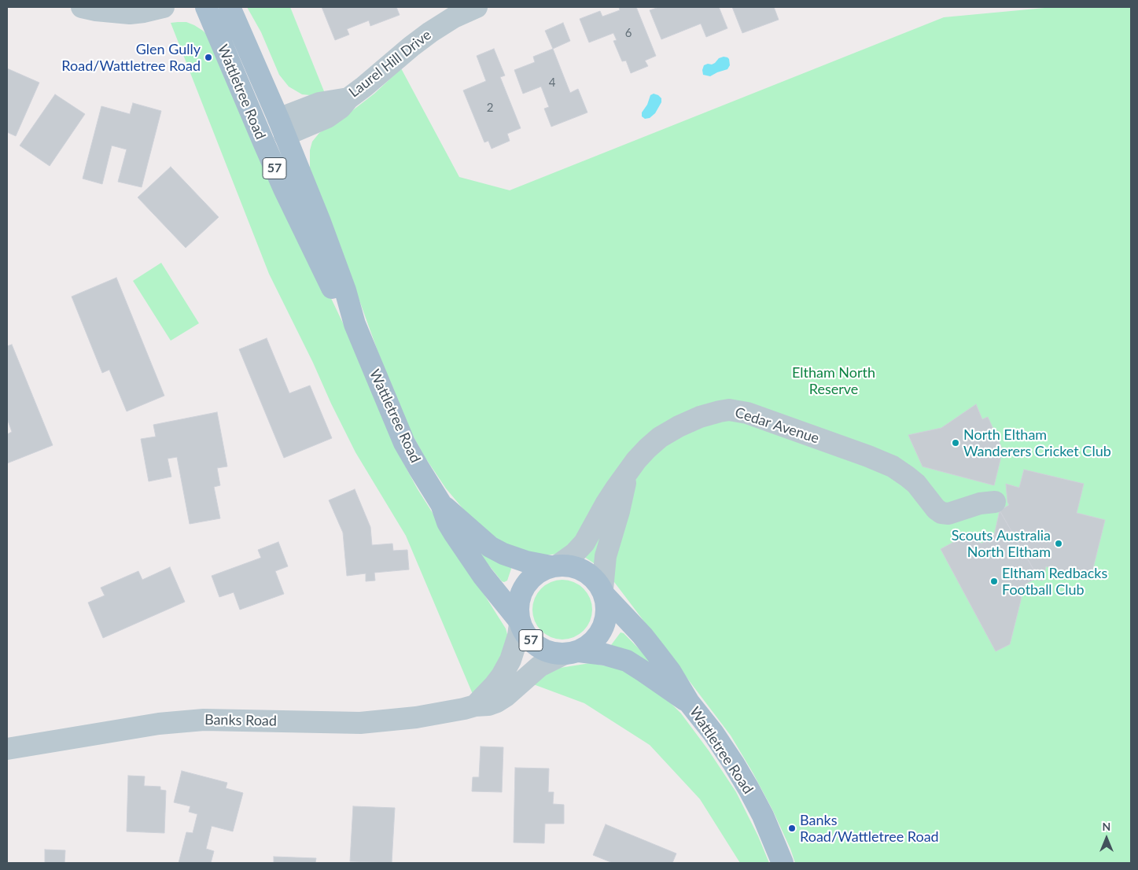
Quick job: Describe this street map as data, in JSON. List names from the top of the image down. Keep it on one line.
{"streets":{"main road":["Wattletree Road","57"],"street":["Laurel Hill Drive","Cedar Avenue","Banks Road"]},"crossings":[["Laurel Hill Drive","Wattletree Road"],["Wattletree Road","57"],["Wattletree Road","Cedar Avenue"],["Wattletree Road","Banks Road"],["57","Cedar Avenue"],["57","Banks Road"],["Cedar Avenue","Banks Road"]],"parks":["Eltham North Reserve"],"places":["Glen Gully Road/Wattletree Road","North Eltham Wanderers Cricket Club","Scouts Australia North Eltham","Eltham Redbacks Football Club","Banks Road/Wattletree Road"],"house_numbers":["6","4","2"],"north":"top"}
